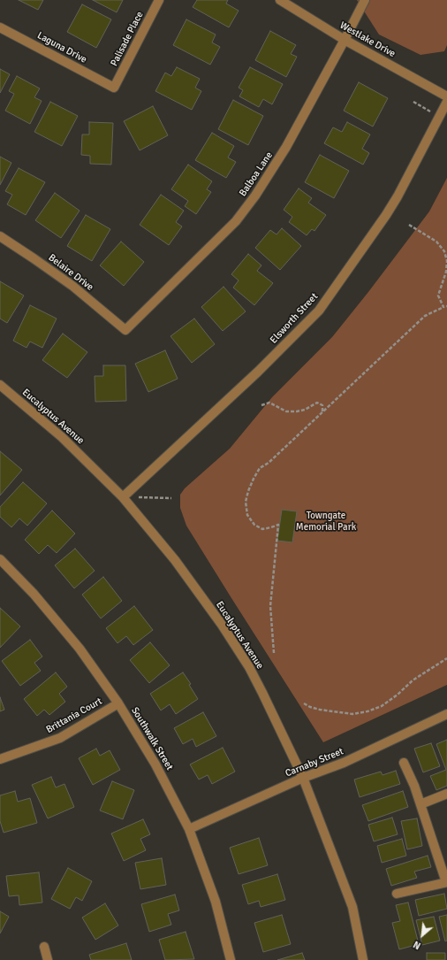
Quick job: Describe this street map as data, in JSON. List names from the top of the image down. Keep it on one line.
{"streets":{"street":["Palisade Place","Westlake Drive","Laguna Drive","Balboa Lane","Belaire Drive","Elsworth Street","Eucalyptus Avenue","Brittania Court","Southwalk Street","Carnaby Street"]},"crossings":[["Palisade Place","Laguna Drive"],["Westlake Drive","Balboa Lane"],["Balboa Lane","Belaire Drive"],["Elsworth Street","Eucalyptus Avenue"],["Eucalyptus Avenue","Carnaby Street"],["Brittania Court","Southwalk Street"],["Southwalk Street","Carnaby Street"]],"parks":["Towngate Memorial Park"],"north":"bottom left"}
